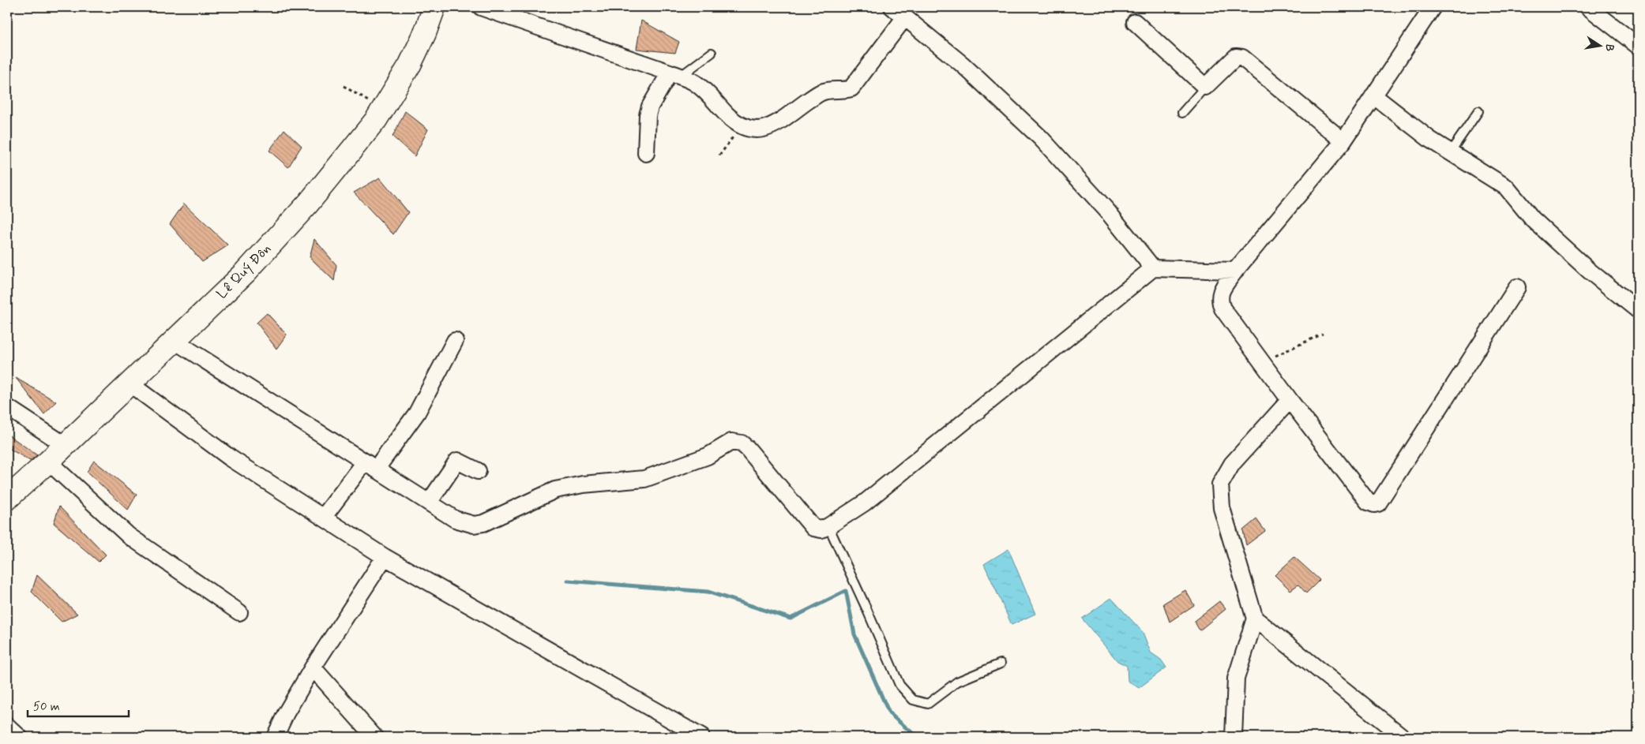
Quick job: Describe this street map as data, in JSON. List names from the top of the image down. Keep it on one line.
{"streets":{"main road":["Lê Quý Đôn"]},"scale_bar":"50 m","north":"right"}
